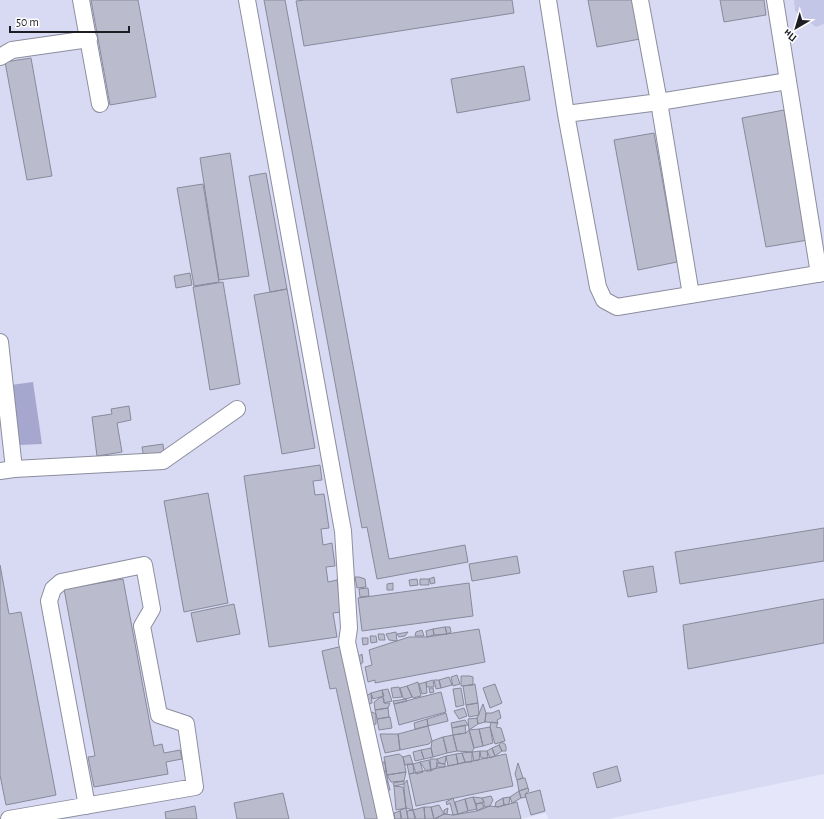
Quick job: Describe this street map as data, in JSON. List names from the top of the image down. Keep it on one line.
{"scale_bar":"50 m","north":"bottom left"}
